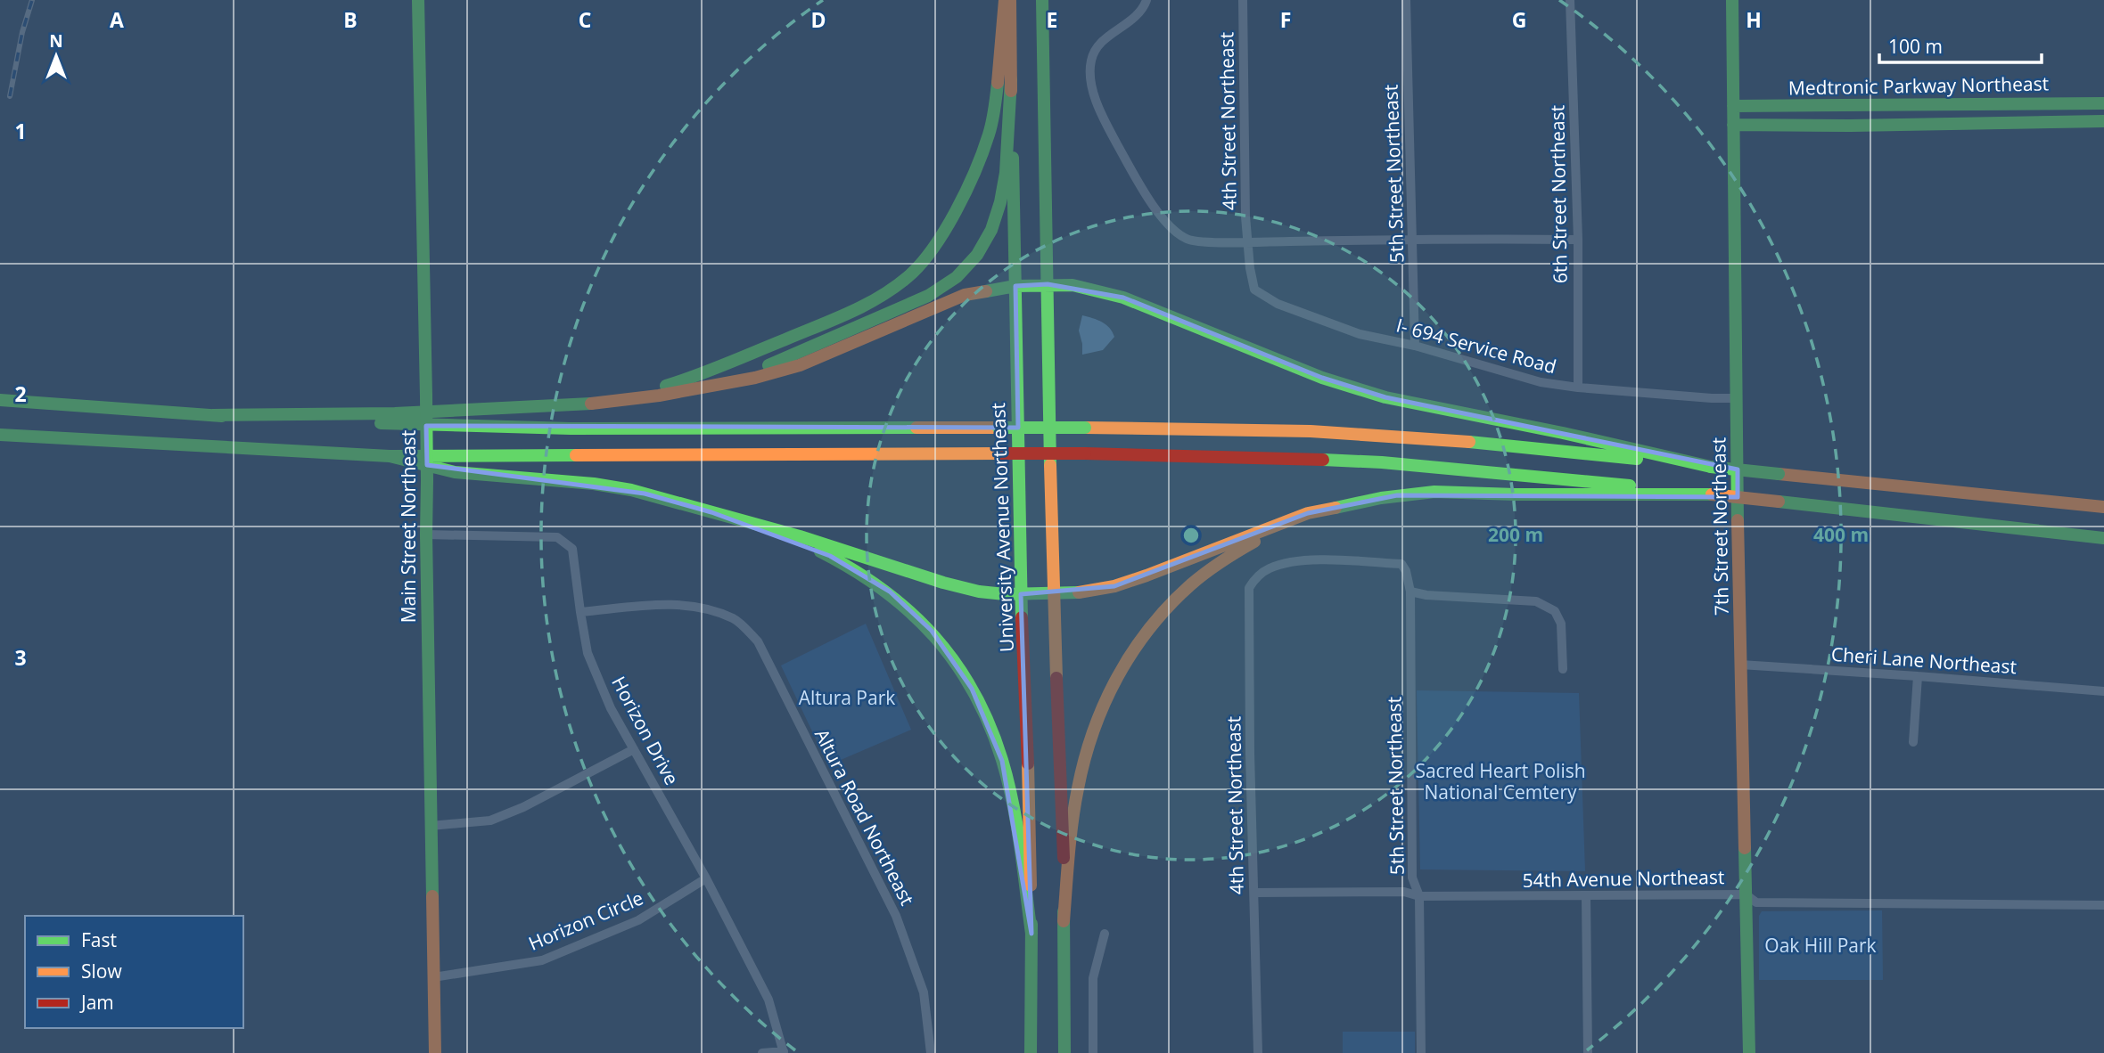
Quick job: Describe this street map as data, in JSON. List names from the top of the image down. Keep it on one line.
{"streets":{"main road":["Medtronic Parkway Northeast","Main Street Northeast","7th Street Northeast","University Avenue Northeast"],"street":["4th Street Northeast","5th Street Northeast","6th Street Northeast","I- 694 Service Road","Cheri Lane Northeast","Horizon Drive","Altura Road Northeast","54th Avenue Northeast","Horizon Circle"]},"crossings":[["Medtronic Parkway Northeast","7th Street Northeast"],["4th Street Northeast","5th Street Northeast"],["4th Street Northeast","I- 694 Service Road"],["4th Street Northeast","54th Avenue Northeast"],["5th Street Northeast","I- 694 Service Road"],["5th Street Northeast","54th Avenue Northeast"],["6th Street Northeast","I- 694 Service Road"],["I- 694 Service Road","7th Street Northeast"],["Main Street Northeast","Horizon Drive"],["Main Street Northeast","Horizon Circle"],["7th Street Northeast","Cheri Lane Northeast"],["7th Street Northeast","54th Avenue Northeast"],["Horizon Drive","Altura Road Northeast"],["Horizon Drive","Horizon Circle"]],"parks":["Altura Park","Sacred Heart Polish National Cemtery","Oak Hill Park"],"legend":["Fast","Slow","Jam"],"scale_bar":"100 m","north":"top","grid":{"columns":["A","B","C","D","E","F","G","H"],"rows":["1","2","3"]},"rings":["200 m","400 m"]}
